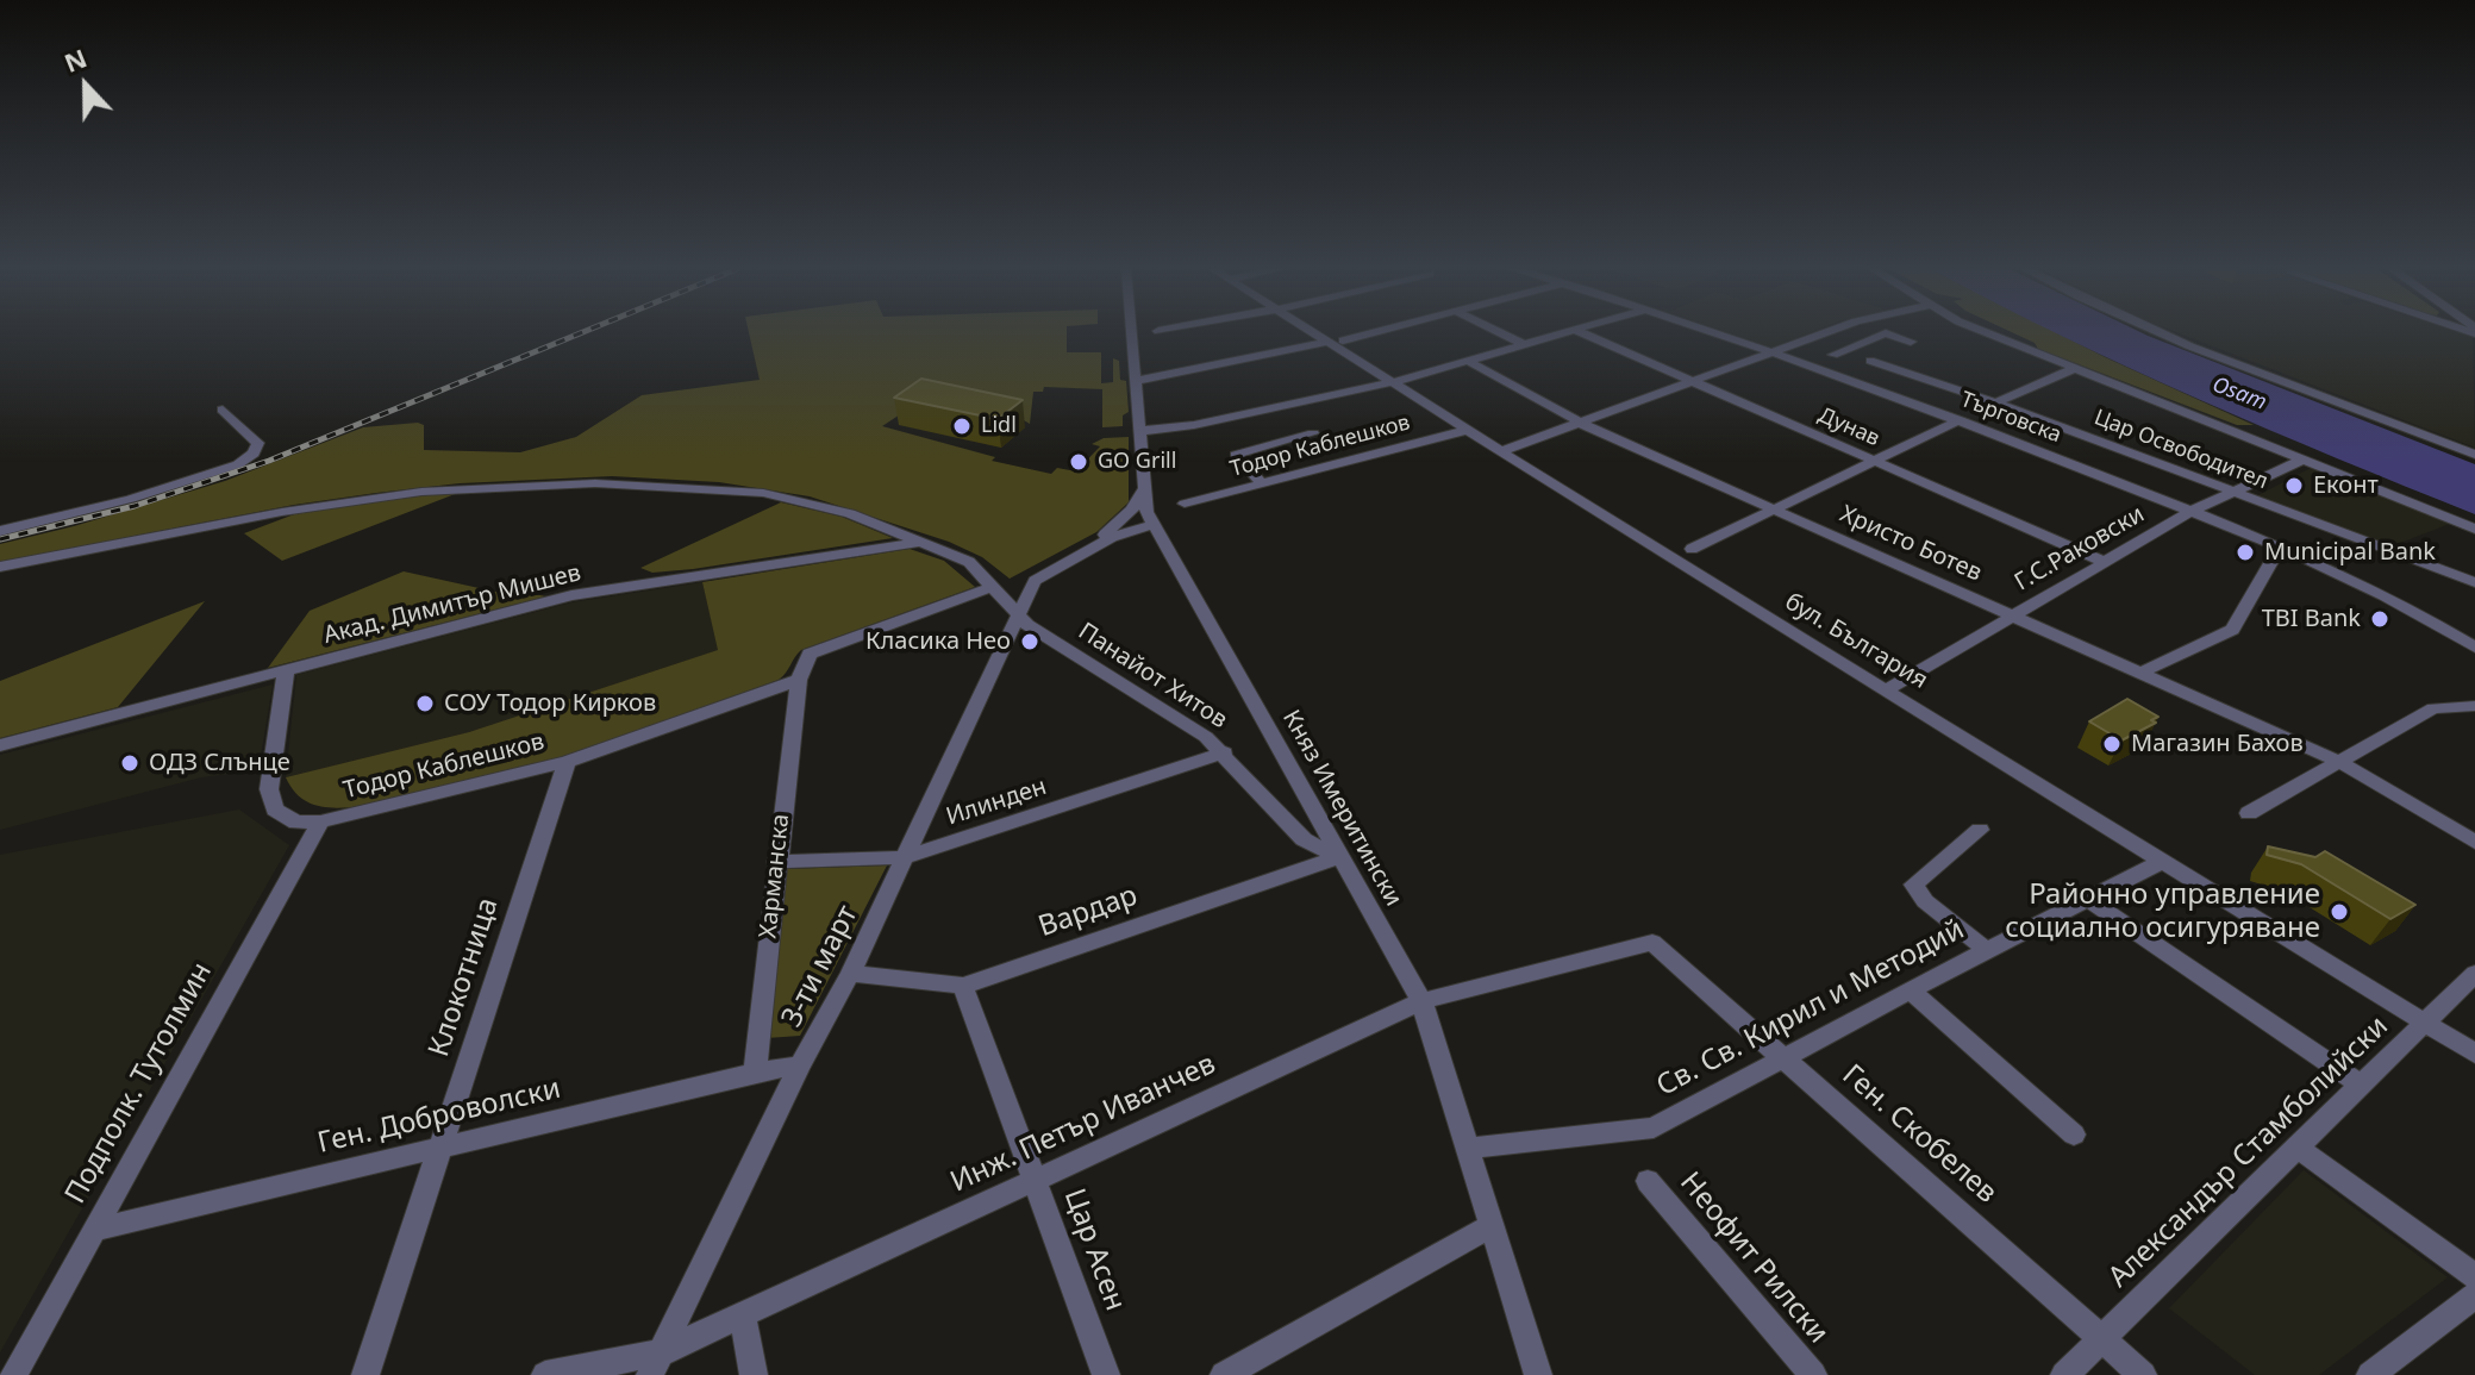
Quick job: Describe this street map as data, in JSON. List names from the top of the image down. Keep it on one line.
{"streets":{"street":["Търговска","Дунав","Тодор Каблешков","Цар Освободител","Христо Ботев","Г.С.Раковски","Акад. Димитър Мишев","бул. България","Панайот Хитов","Илинден","Княз Имеритински","Харманска","Вардар","3-ти март","Клокотница","Св. Св. Кирил и Методий","Подполк. Тутолмин","Ген. Доброволски","Инж. Петър Иванчев","Ген. Скобелев","Александър Стамболийски","Цар Асен","Неофит Рилски"]},"crossings":[["Търговска","Г.С.Раковски"],["Дунав","Г.С.Раковски"],["Тодор Каблешков","бул. България"],["Тодор Каблешков","Харманска"],["Тодор Каблешков","Клокотница"],["Тодор Каблешков","Подполк. Тутолмин"],["Цар Освободител","Г.С.Раковски"],["Христо Ботев","Г.С.Раковски"],["Г.С.Раковски","бул. България"],["бул. България","Св. Св. Кирил и Методий"],["бул. България","Александър Стамболийски"],["Панайот Хитов","Илинден"],["Панайот Хитов","Княз Имеритински"],["Панайот Хитов","Вардар"],["Панайот Хитов","3-ти март"],["Илинден","Харманска"],["Илинден","3-ти март"],["Княз Имеритински","Вардар"],["Княз Имеритински","Св. Св. Кирил и Методий"],["Княз Имеритински","Инж. Петър Иванчев"],["Харманска","Ген. Доброволски"],["Вардар","3-ти март"],["Вардар","Цар Асен"],["3-ти март","Ген. Доброволски"],["3-ти март","Инж. Петър Иванчев"],["Клокотница","Ген. Доброволски"],["Св. Св. Кирил и Методий","Ген. Скобелев"],["Подполк. Тутолмин","Ген. Доброволски"],["Инж. Петър Иванчев","Ген. Скобелев"],["Инж. Петър Иванчев","Цар Асен"],["Ген. Скобелев","Александър Стамболийски"]],"water":["Osam"],"places":["Lidl","GO Grill","Еконт","Municipal Bank","TBI Bank","Класика Нео","СОУ Тодор Кирков","Магазин Бахов","ОДЗ Слънце","Районно управление социално осигуряване"],"north":"top"}
